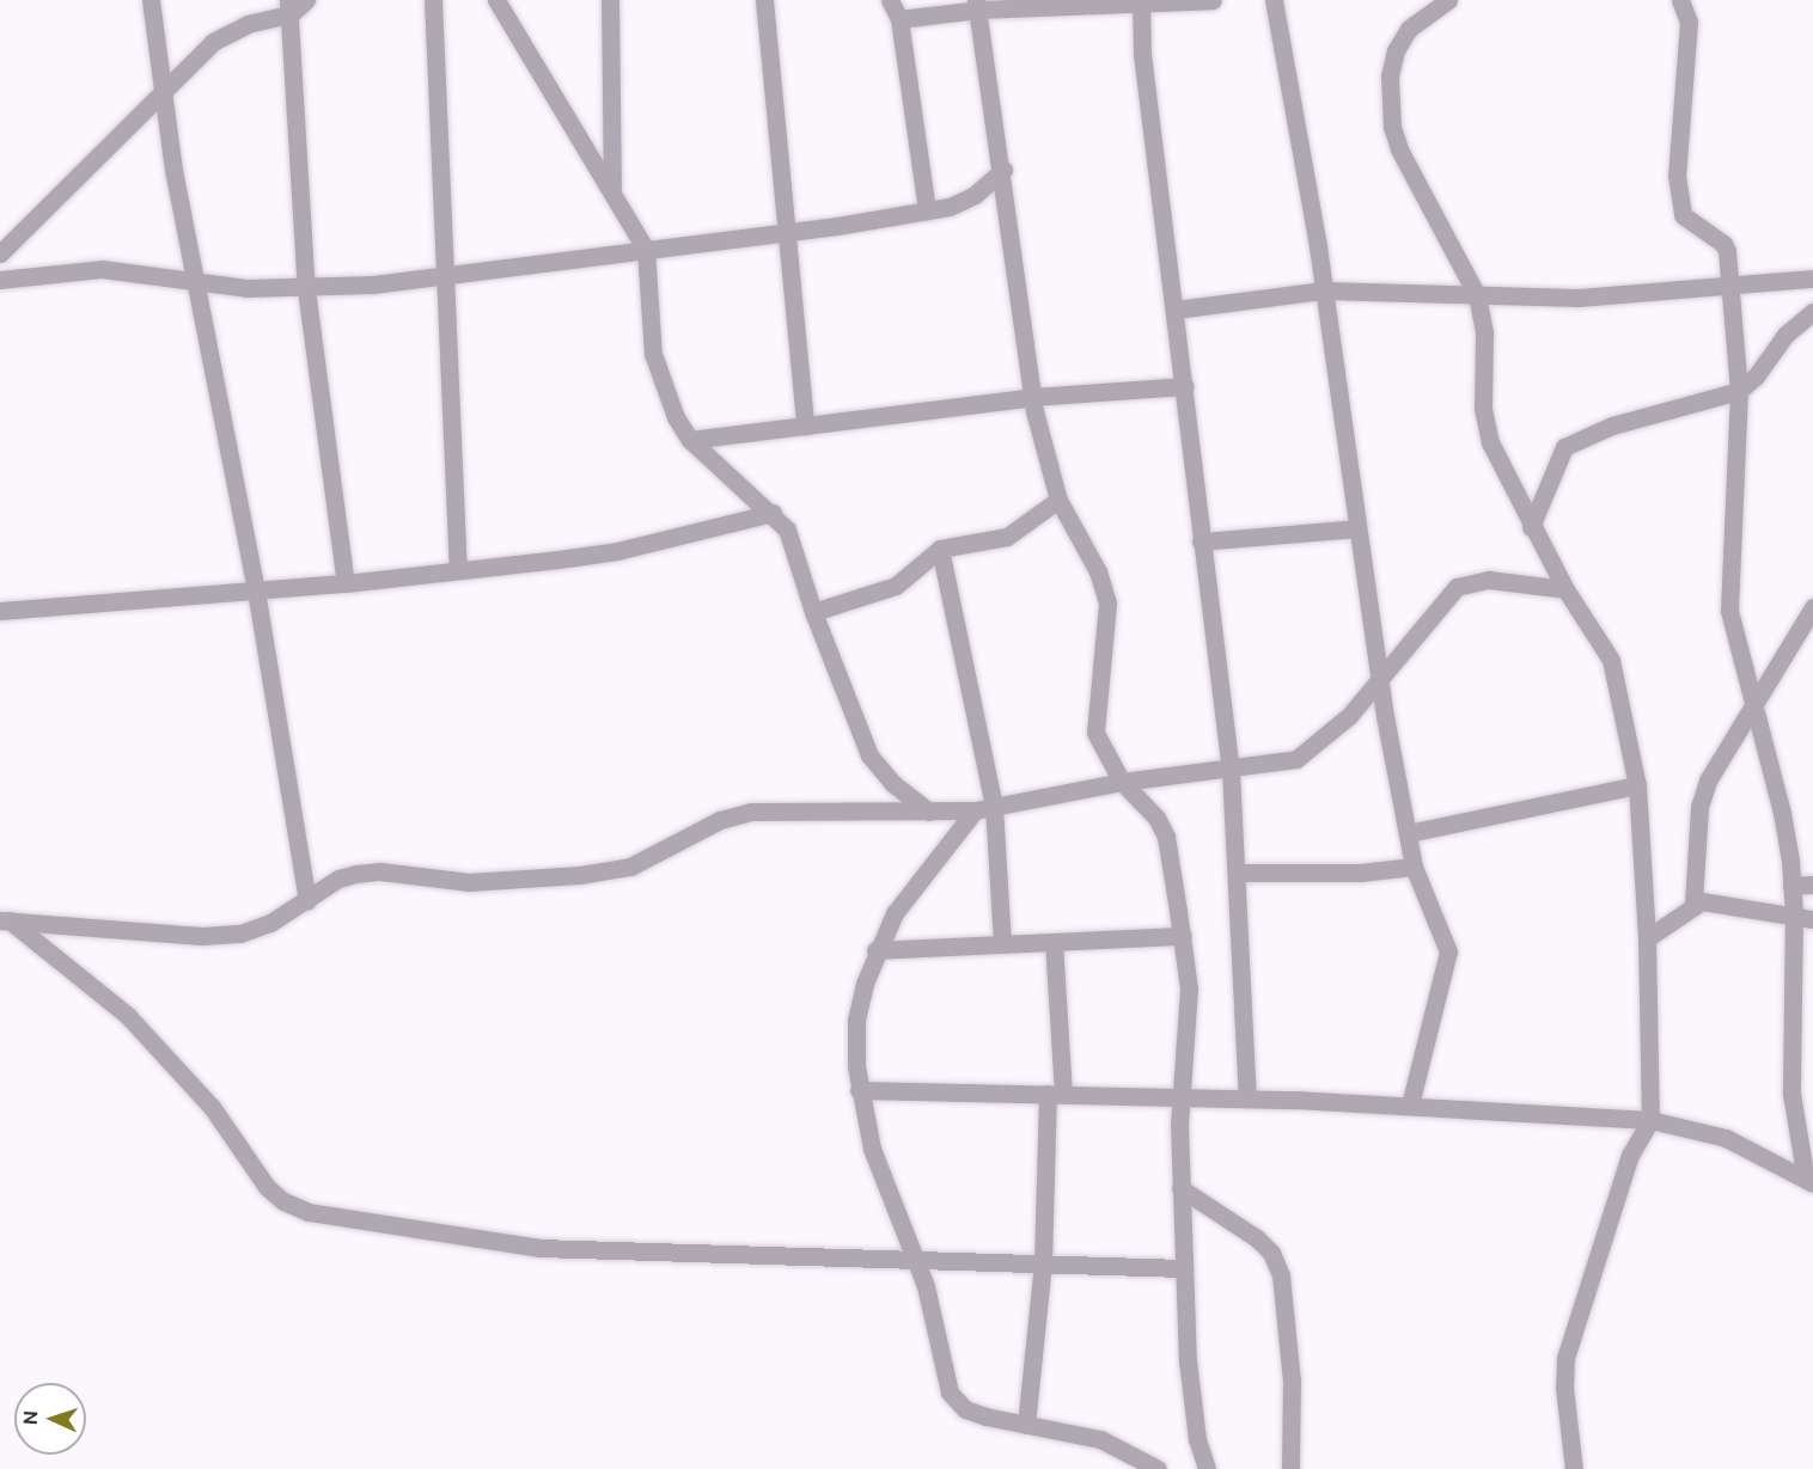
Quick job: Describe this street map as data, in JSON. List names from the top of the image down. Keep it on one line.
{"north":"left"}
